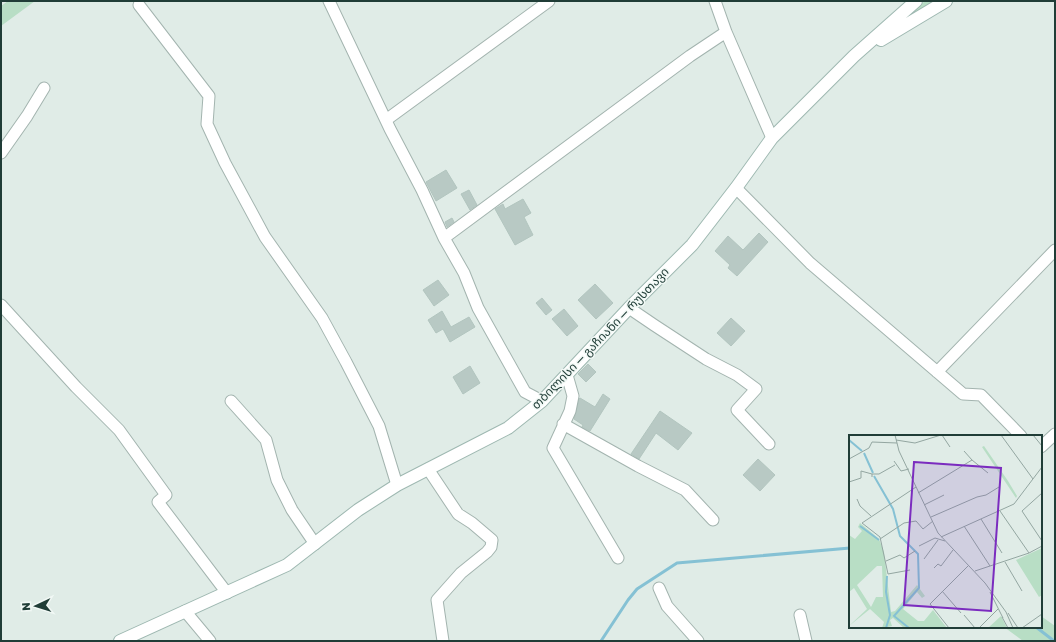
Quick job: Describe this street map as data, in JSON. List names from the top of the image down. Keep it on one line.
{"streets":{"main road":["თბილისი — გაჩიანი — რუსთავი"]},"north":"left"}
